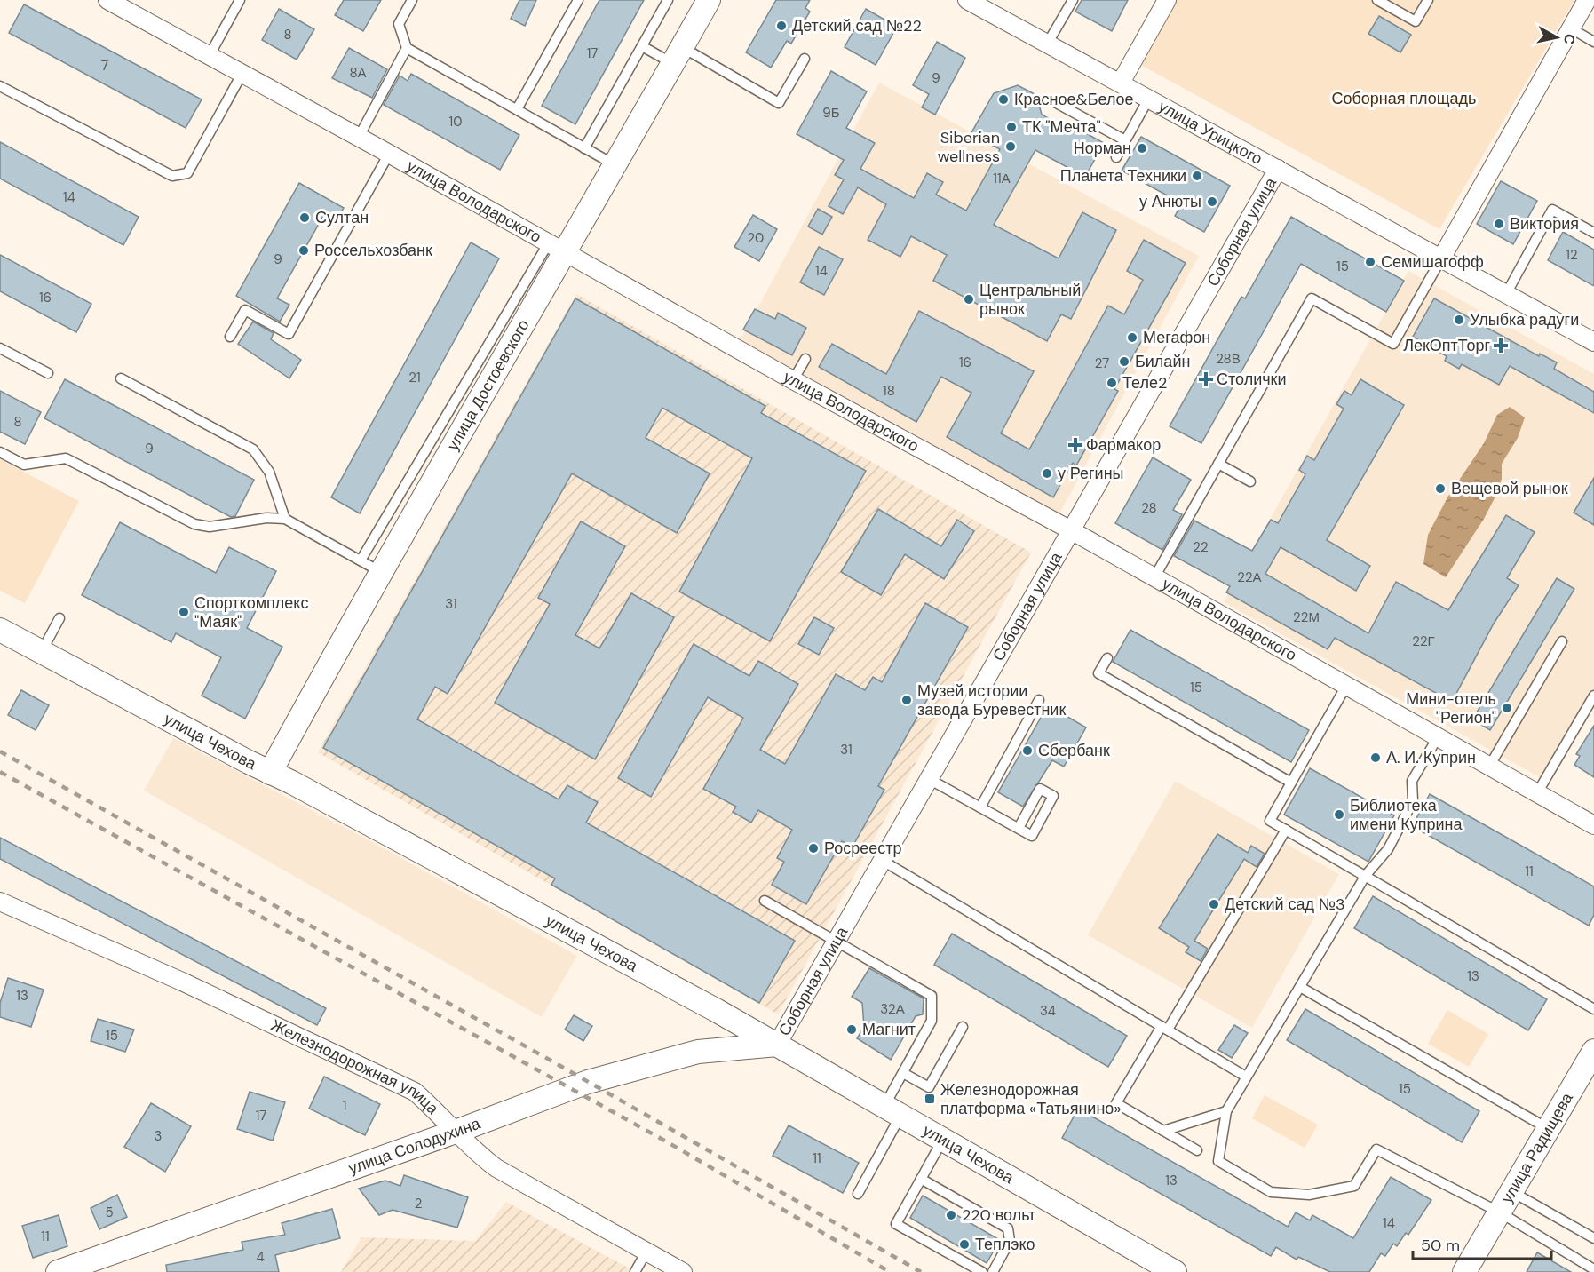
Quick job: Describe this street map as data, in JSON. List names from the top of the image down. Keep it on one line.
{"streets":{"street":["улица Урицкого","улица Володарского","Соборная улица","улица Достоевского","улица Чехова","Железнодорожная улица","улица Солодухина","улица Радищева"]},"crossings":[["улица Урицкого","Соборная улица"],["улица Володарского","Соборная улица"],["улица Володарского","улица Достоевского"],["Соборная улица","улица Чехова"],["Соборная улица","улица Солодухина"],["улица Достоевского","улица Чехова"],["улица Чехова","улица Солодухина"],["Железнодорожная улица","улица Солодухина"]],"parks":["Соборная площадь"],"places":{"other":["Детский сад №22","Красное&Белое","ТК \"Мечта\"","Siberian wellness","Норман","Планета Техники","у Анюты","Султан","Виктория","Россельхозбанк","Семишагофф","Центральный рынок","Улыбка радуги","Мегафон","Билайн","Теле2","у Регины","Вещевой рынок","Спорткомплекс \"Маяк\"","Музей истории завода Буревестник","Мини-отель \"Регион\"","Сбербанк","А. И. Куприн","Библиотека имени Куприна","Росреестр","Детский сад №3","Магнит","220 вольт","Теплэко"],"health":["ЛекОптТорг","Столички","Фармакор"],"transit":["Железнодорожная платформа «Татьянино»"]},"house_numbers":["8","17","7","8А","9","9Б","10","11А","14","20","12","9","15","14","16","28В","16","27","21","18","8","9","28","22","22А","31","22М","22Г","15","31","11","13","13","32А","34","15","15","1","17","3","11","13","2","5","14","11","4"],"scale_bar":"50 m","north":"right"}
